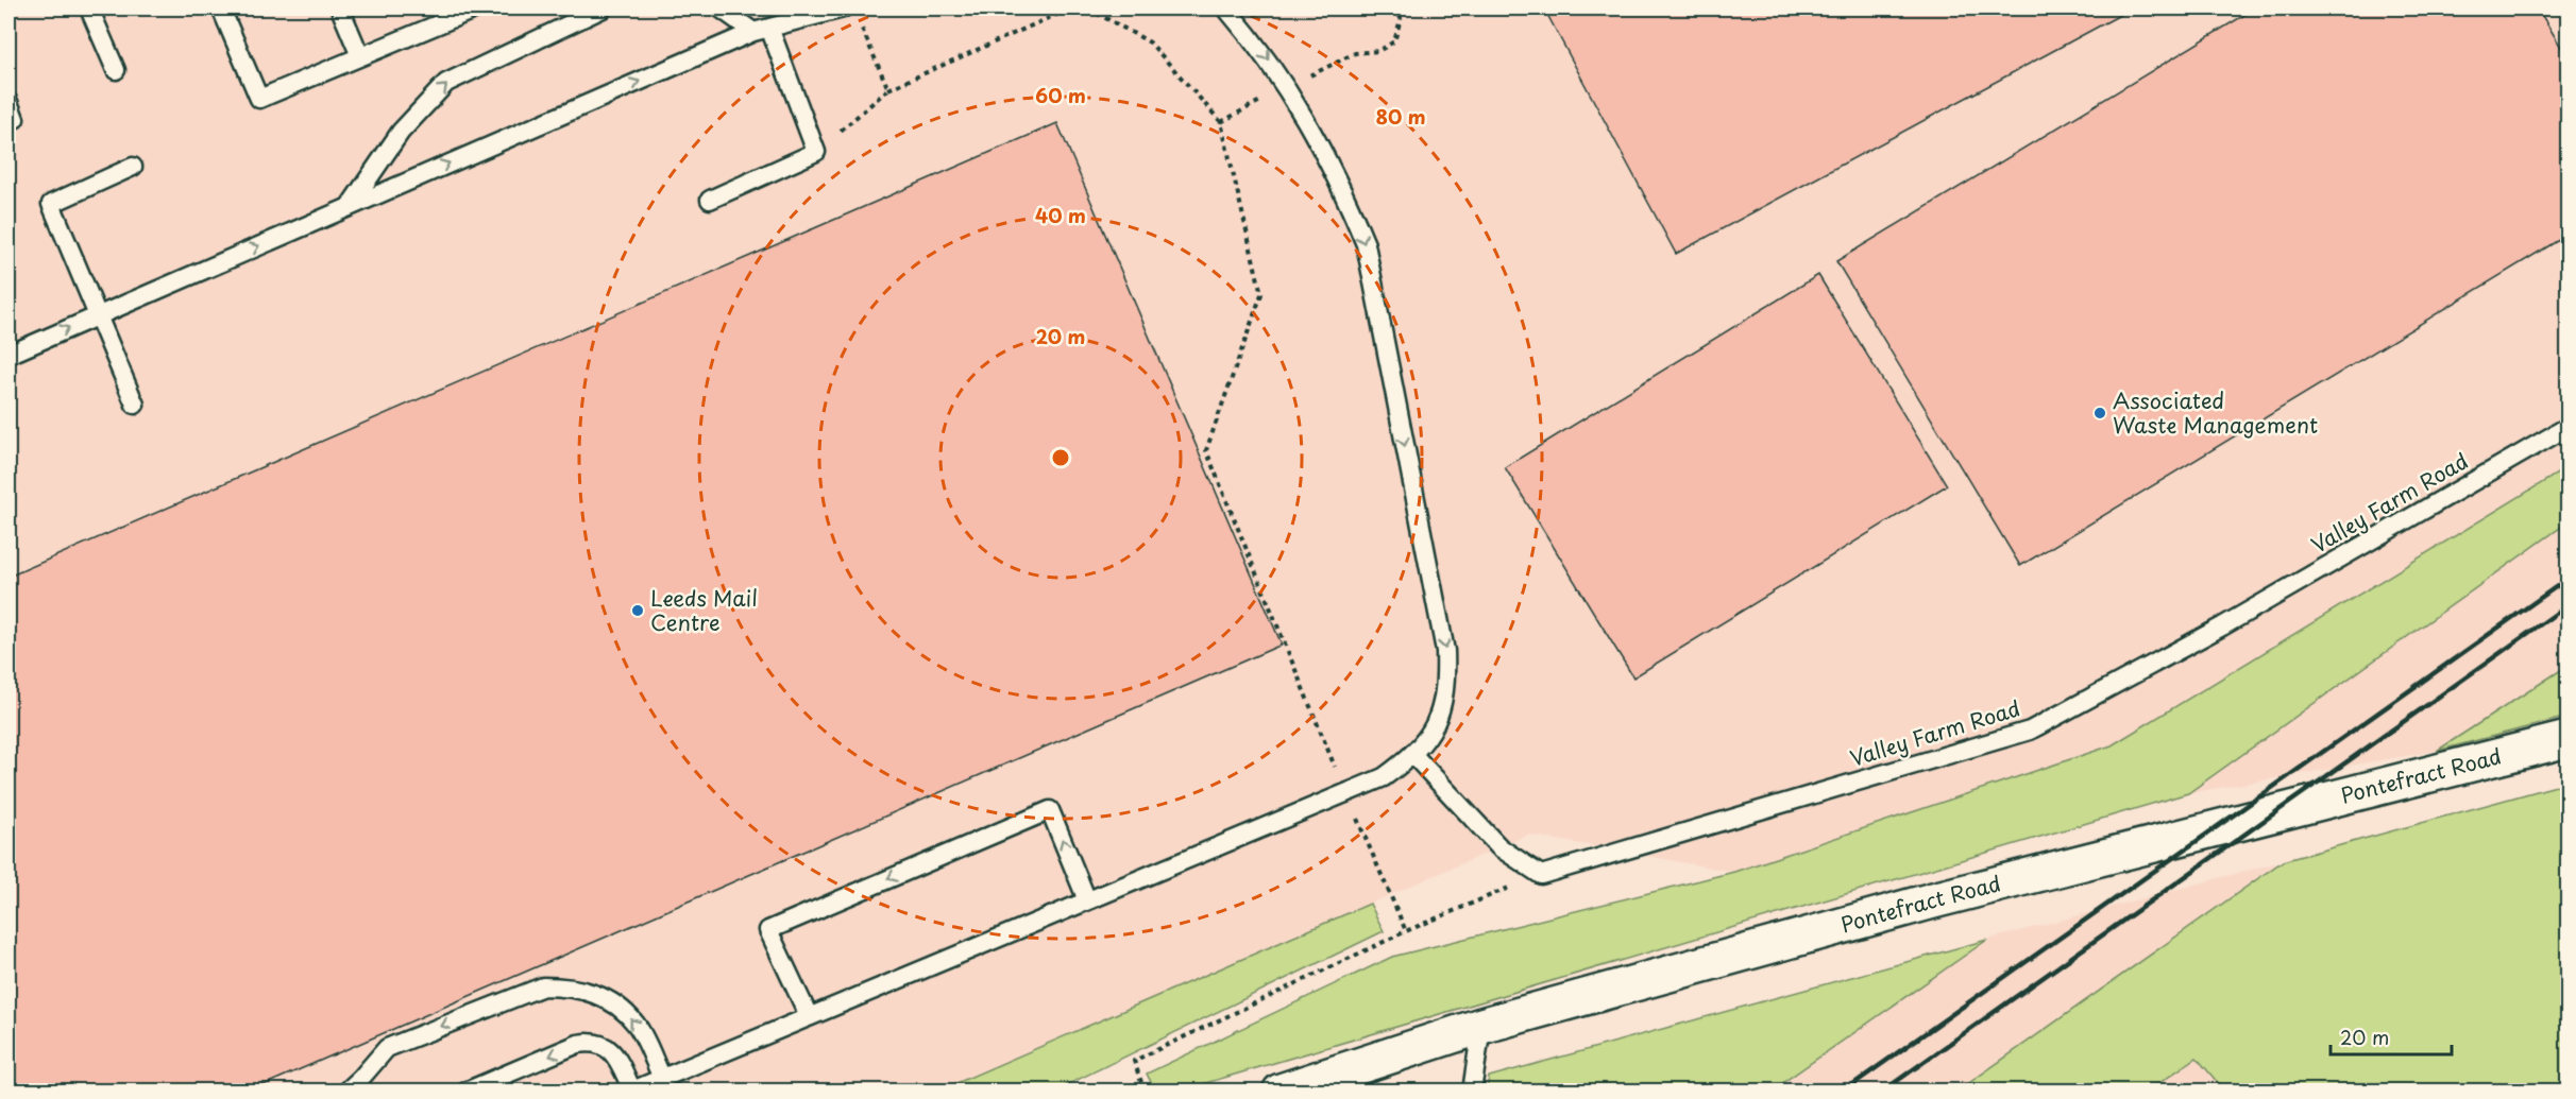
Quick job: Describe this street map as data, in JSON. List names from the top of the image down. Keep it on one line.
{"streets":{"main road":["Pontefract Road"],"lane":["Valley Farm Road"]},"places":["Associated Waste Management","Leeds Mail Centre"],"scale_bar":"20 m","rings":["60 m","80 m","40 m","20 m"]}
